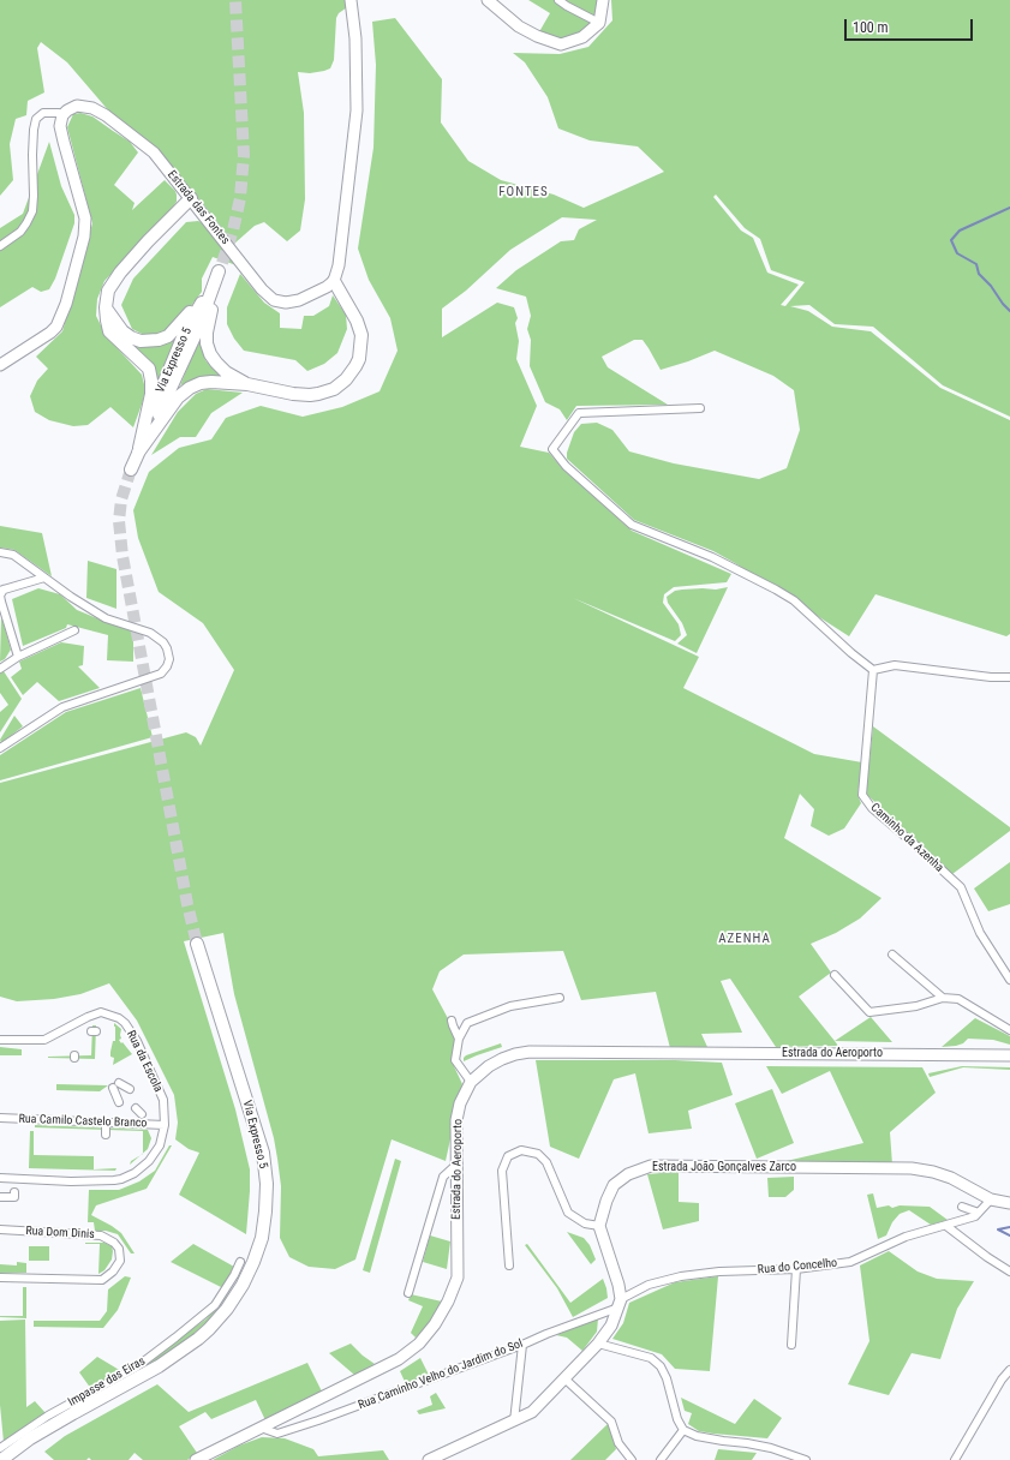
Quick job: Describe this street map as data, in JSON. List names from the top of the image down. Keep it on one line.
{"streets":{"main road":["Via Expresso 5"],"street":["Estrada das Fontes","Caminho da Azenha","Estrada do Aeroporto","Rua da Escola","Rua Camilo Castelo Branco","Estrada João Gonçalves Zarco","Rua Dom Dinis","Rua do Concelho","Rua Caminho Velho do Jardim do Sol","Impasse das Eiras"]},"crossings":[["Estrada do Aeroporto","Rua Caminho Velho do Jardim do Sol"],["Rua da Escola","Rua Camilo Castelo Branco"],["Estrada João Gonçalves Zarco","Rua do Concelho"],["Rua do Concelho","Rua Caminho Velho do Jardim do Sol"]],"districts":["FONTES","AZENHA"],"scale_bar":"100 m"}
